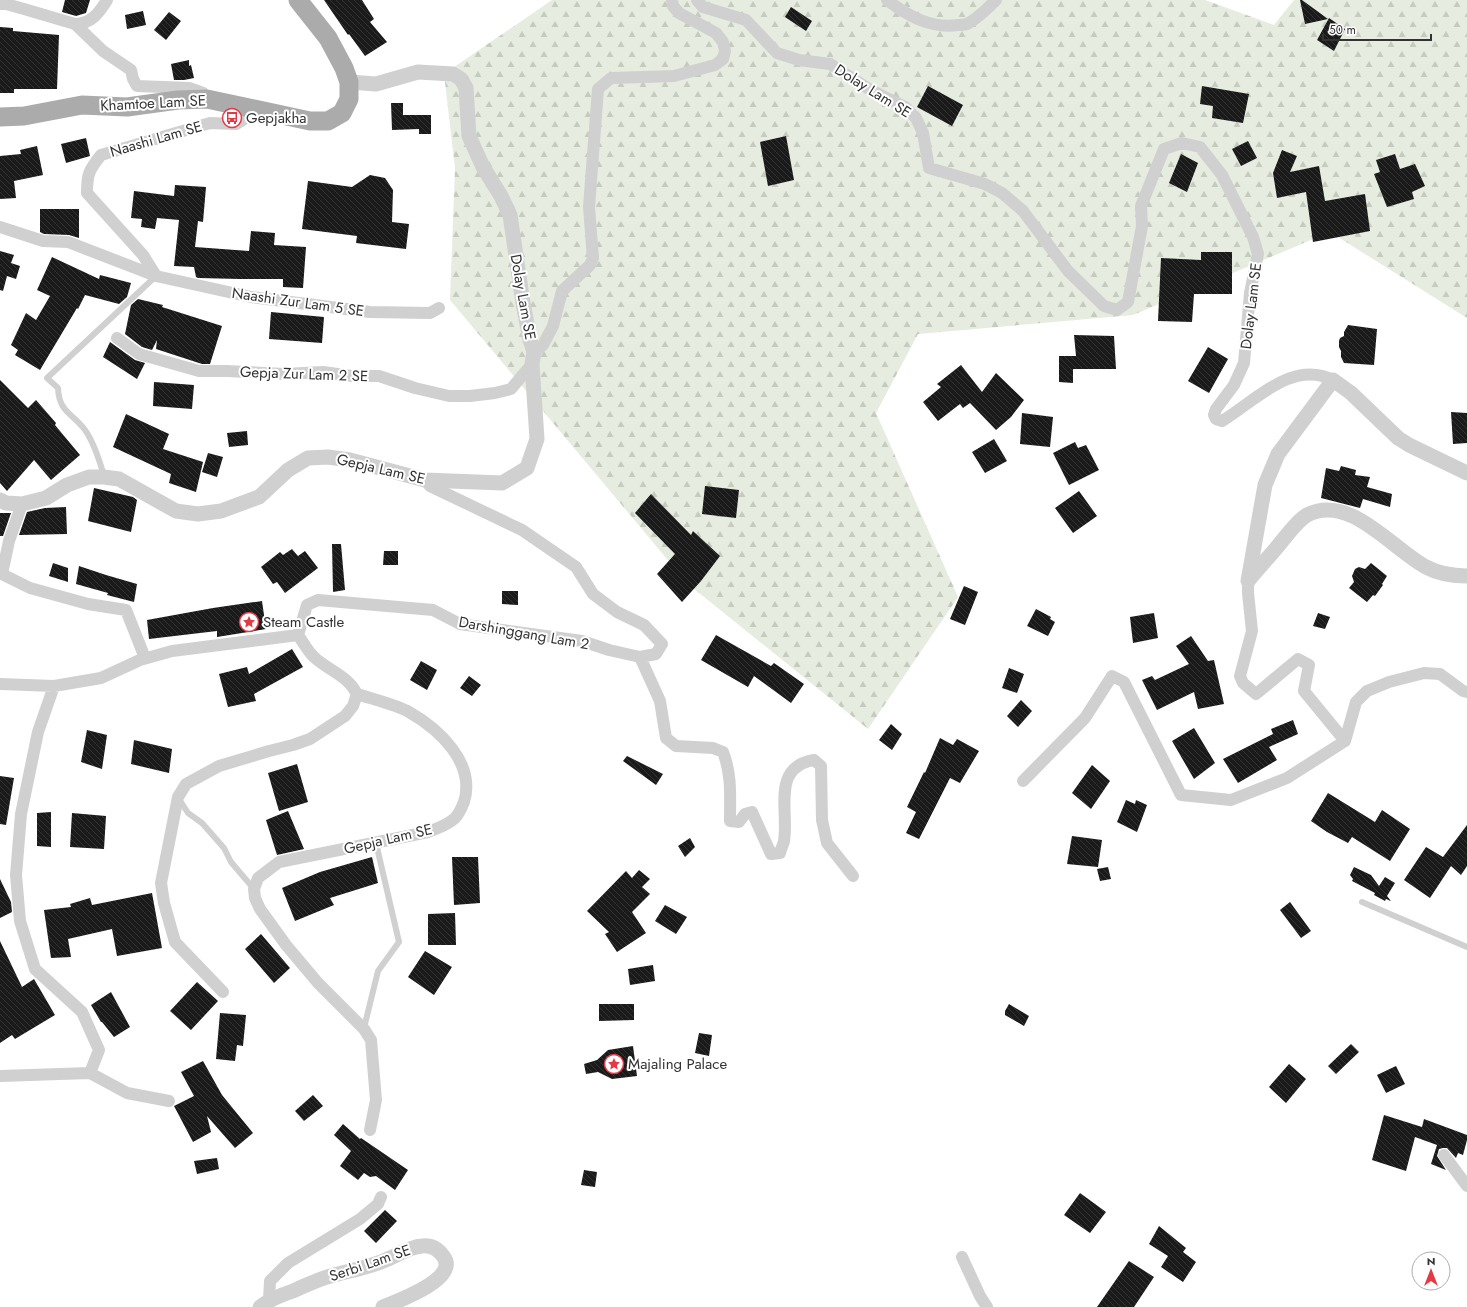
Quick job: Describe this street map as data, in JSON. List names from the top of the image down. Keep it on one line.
{"streets":{"main road":["Khamtoe Lam SE"],"street":["Dolay Lam SE","Naashi Lam SE","Naashi Zur Lam 5 SE","Gepja Zur Lam 2 SE","Gepja Lam SE","Darshinggang Lam 2","Serbi Lam SE"]},"crossings":[["Dolay Lam SE","Khamtoe Lam SE"],["Dolay Lam SE","Gepja Zur Lam 2 SE"],["Dolay Lam SE","Gepja Lam SE"],["Khamtoe Lam SE","Naashi Lam SE"],["Naashi Lam SE","Naashi Zur Lam 5 SE"],["Gepja Zur Lam 2 SE","Gepja Lam SE"]],"places":{"bus stop":["Gepjakha"],"place":["Steam Castle","Majaling Palace"]},"scale_bar":"50 m","north":"top"}
